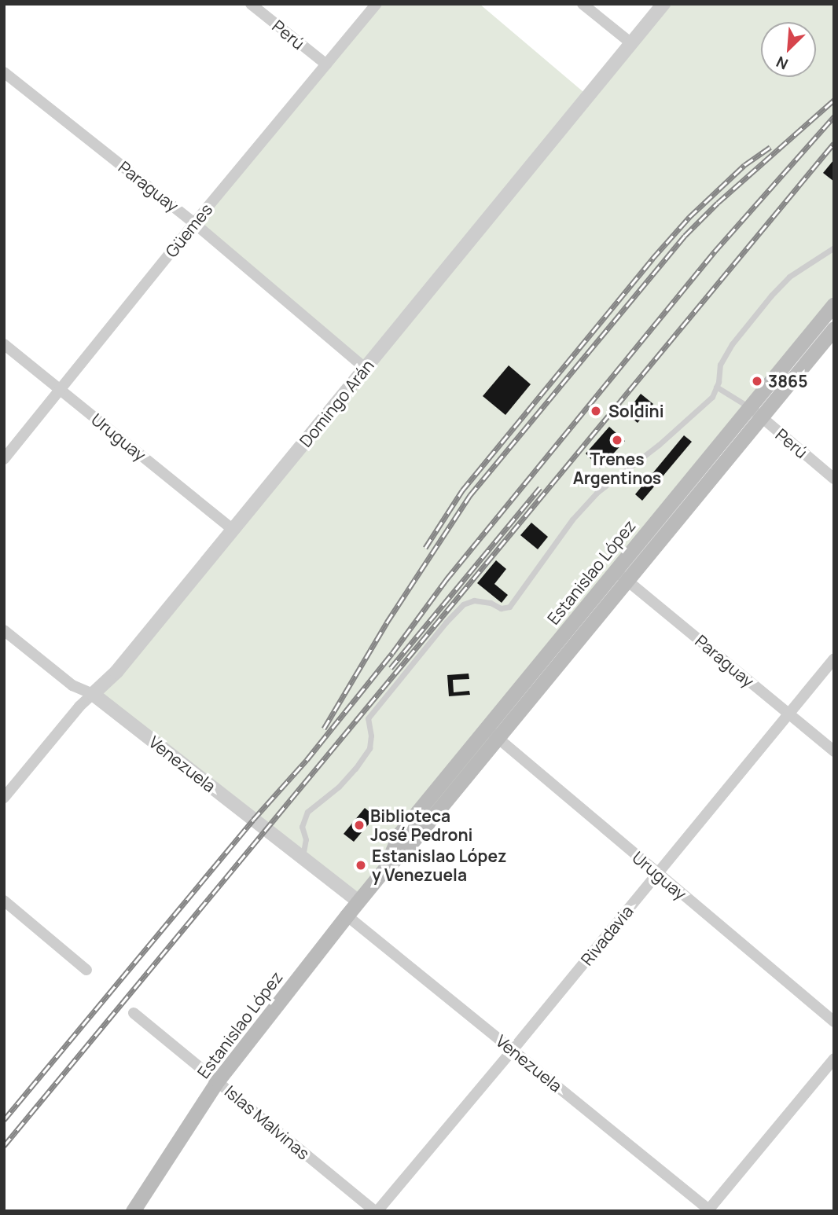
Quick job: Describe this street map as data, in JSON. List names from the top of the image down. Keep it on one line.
{"streets":{"main road":["Estanislao López"],"street":["Perú","Paraguay","Güemes","Domingo Arán","Uruguay","Venezuela","Rivadavia","Islas Malvinas"]},"crossings":[["Perú","Güemes"],["Perú","Estanislao López"],["Paraguay","Güemes"],["Paraguay","Domingo Arán"],["Paraguay","Estanislao López"],["Paraguay","Rivadavia"],["Güemes","Uruguay"],["Domingo Arán","Uruguay"],["Domingo Arán","Venezuela"],["Uruguay","Estanislao López"],["Uruguay","Rivadavia"],["Estanislao López","Venezuela"],["Estanislao López","Islas Malvinas"],["Venezuela","Rivadavia"],["Rivadavia","Islas Malvinas"]],"places":["3865","Soldini","Trenes Argentinos","Biblioteca José Pedroni","Estanislao López y Venezuela"],"north":"bottom left"}
